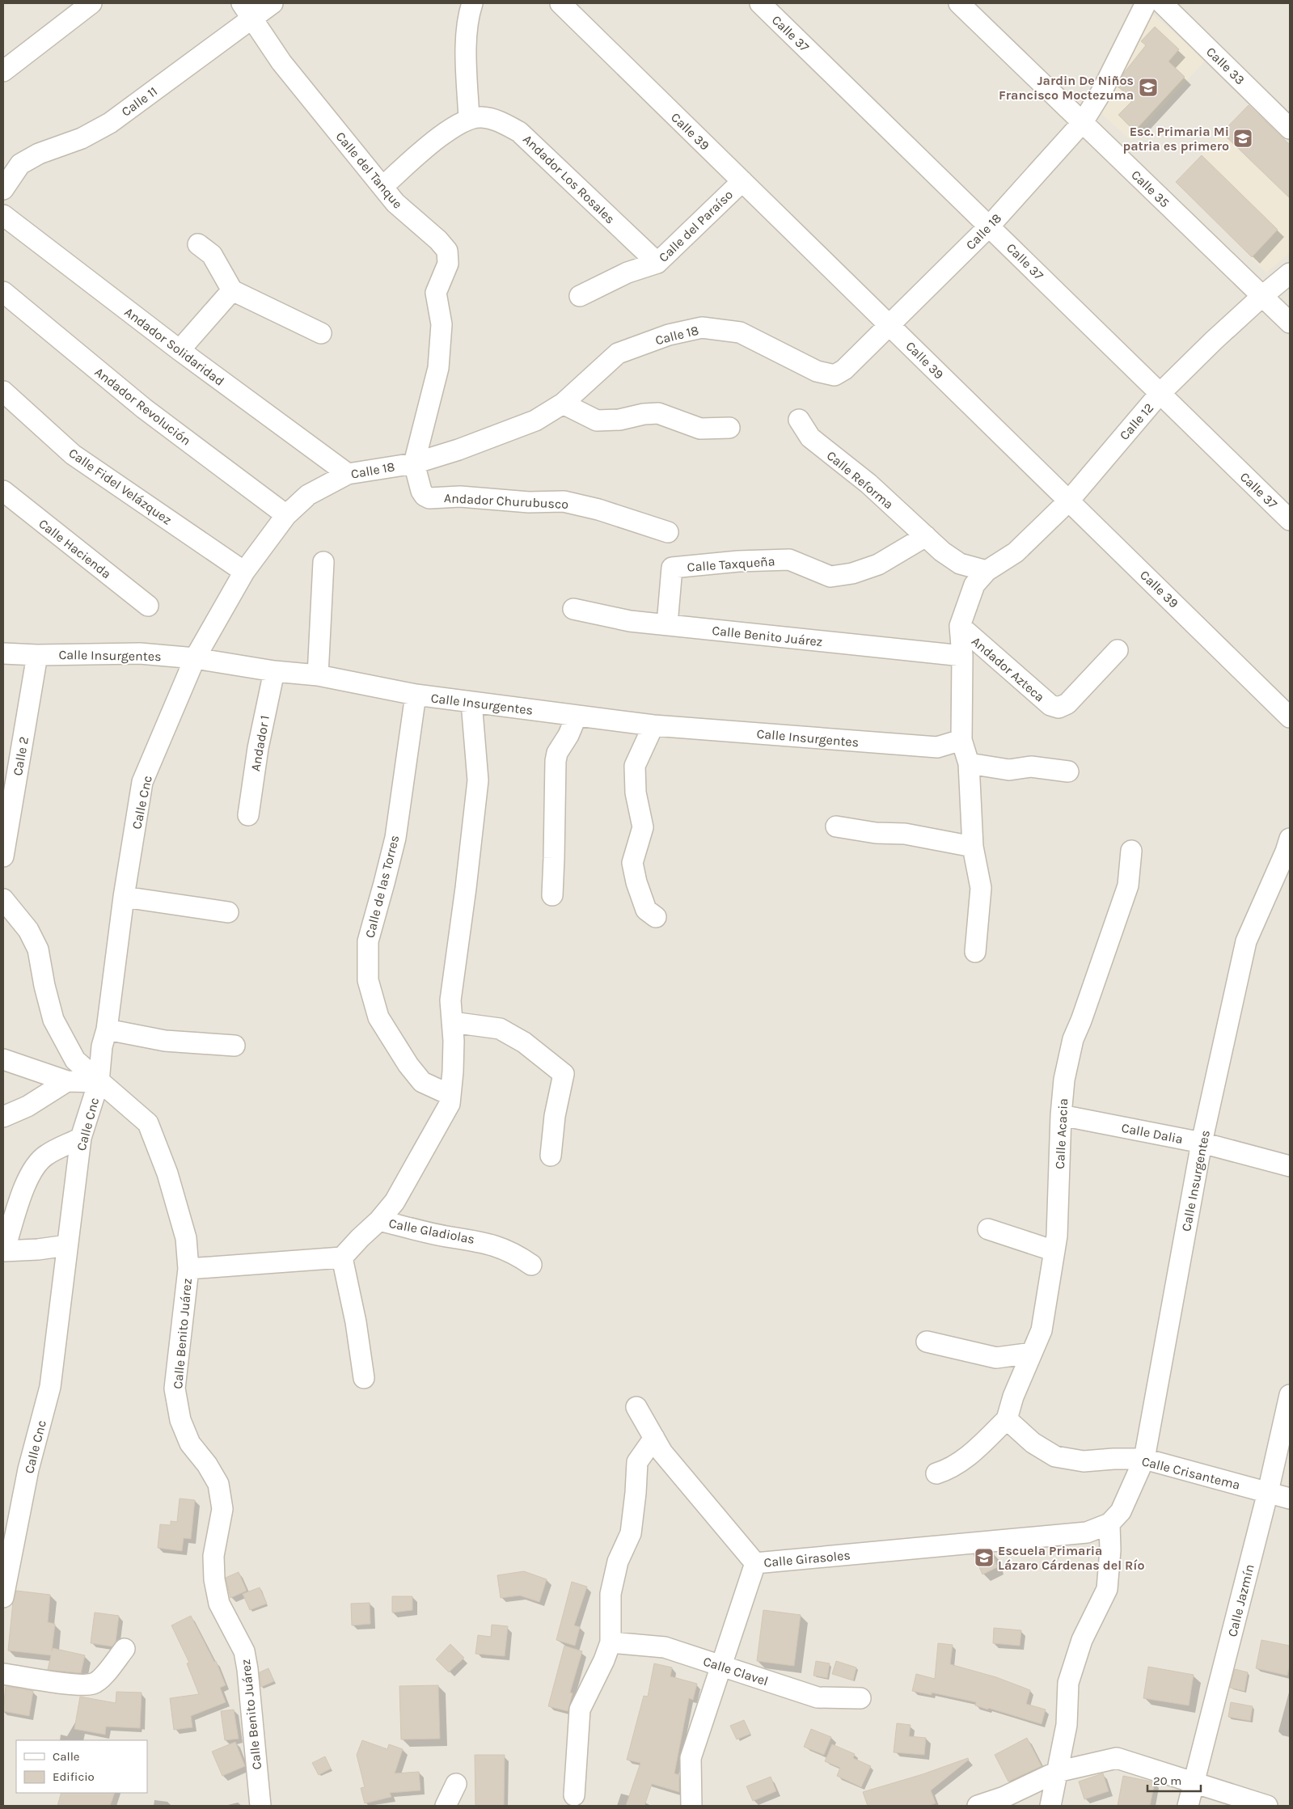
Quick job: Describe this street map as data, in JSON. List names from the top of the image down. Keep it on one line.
{"streets":{"street":["Calle 37","Calle 33","Calle 11","Calle 39","Calle del Tanque","Andador Los Rosales","Calle 35","Calle del Paraíso","Calle 18","Andador Solidaridad","Andador Revolución","Calle 12","Calle Reforma","Calle Fidel Velázquez","Andador Churubusco","Calle Hacienda","Calle Taxqueña","Calle Benito Juárez","Calle Insurgentes","Andador Azteca","Andador 1","Calle 2","Calle Cnc","Calle de las Torres","Calle Dalia","Calle Acacia","Calle Gladiolas","Calle Crisantema","Calle Girasoles","Calle Jazmín","Calle Clavel"]},"crossings":[["Calle 37","Calle 18"],["Calle 37","Calle 12"],["Calle 11","Calle del Tanque"],["Calle 39","Calle del Paraíso"],["Calle 39","Calle 18"],["Calle 39","Calle 12"],["Calle del Tanque","Calle 18"],["Calle del Tanque","Andador Churubusco"],["Andador Los Rosales","Calle del Paraíso"],["Calle 35","Calle 18"],["Calle 35","Calle 12"],["Calle 18","Andador Solidaridad"],["Calle 18","Andador Revolución"],["Calle 18","Calle Fidel Velázquez"],["Calle 18","Andador Churubusco"],["Calle 18","Calle Insurgentes"],["Calle 18","Calle Cnc"],["Calle 12","Calle Reforma"],["Calle 12","Andador Azteca"],["Calle Reforma","Calle Taxqueña"],["Calle Taxqueña","Calle Benito Juárez"],["Calle Benito Juárez","Calle Cnc"],["Calle Insurgentes","Andador 1"],["Calle Insurgentes","Calle 2"],["Calle Insurgentes","Calle Cnc"],["Calle Insurgentes","Calle de las Torres"],["Calle Insurgentes","Calle Dalia"],["Calle Insurgentes","Calle Crisantema"],["Calle Insurgentes","Calle Girasoles"],["Calle Dalia","Calle Acacia"],["Calle Acacia","Calle Crisantema"],["Calle Crisantema","Calle Jazmín"],["Calle Girasoles","Calle Clavel"]],"places":{"school or university":["Jardin De Niños Francisco Moctezuma","Esc. Primaria Mi patria es primero","Escuela Primaria Lázaro Cárdenas del Río"]},"legend":["Calle","Edificio"],"scale_bar":"20 m"}
